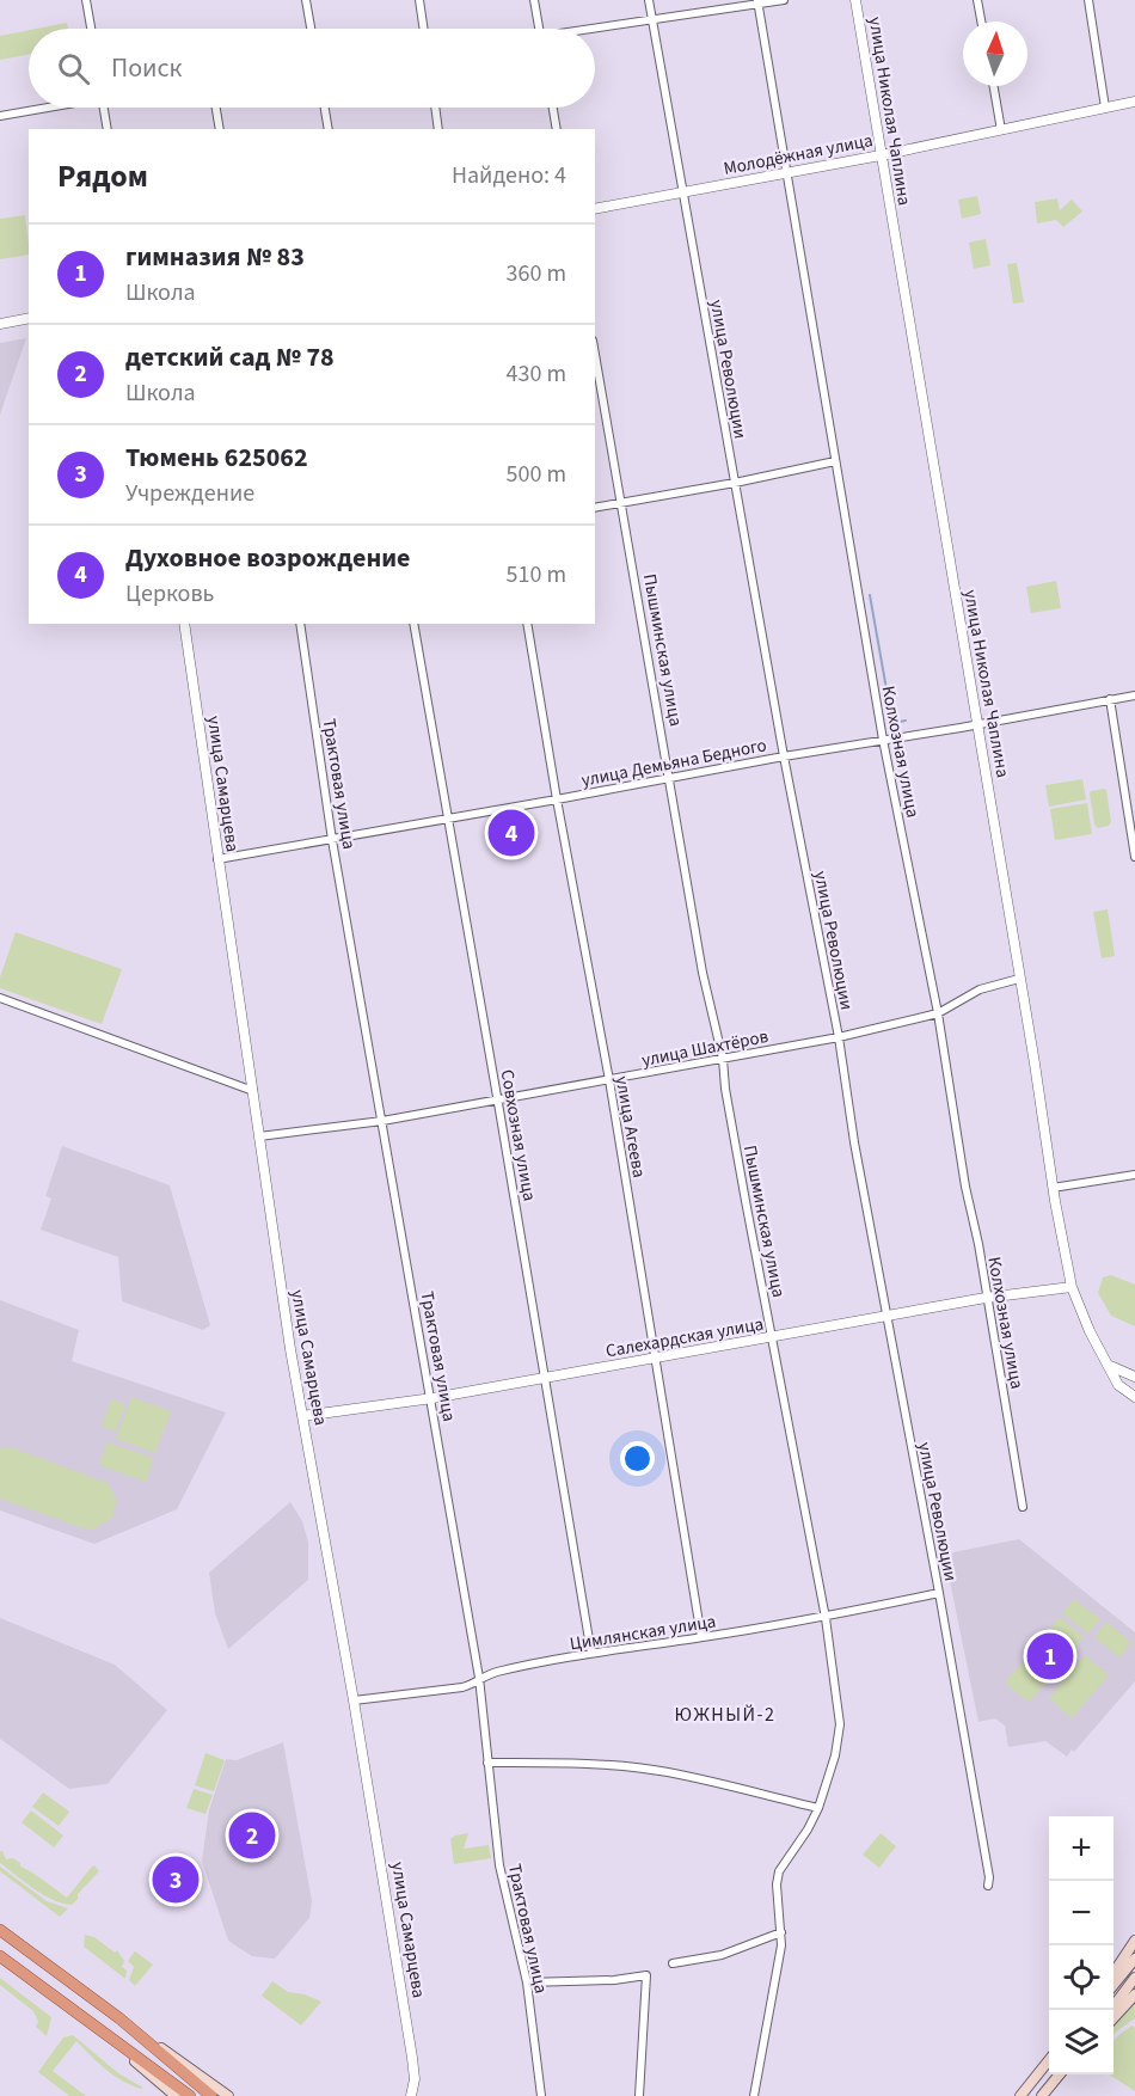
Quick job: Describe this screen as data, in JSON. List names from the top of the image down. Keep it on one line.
{"streets":{"street":["улица Николая Чаплина","Молодёжная улица","улица Революции","Пышминская улица","Колхозная улица","улица Демьяна Бедного","улица Самарцева","Трактовая улица","улица Шахтёров","улица Агеева","Совхозная улица","Салехардская улица","Цимлянская улица"]},"crossings":[["улица Николая Чаплина","Молодёжная улица"],["улица Николая Чаплина","улица Демьяна Бедного"],["улица Николая Чаплина","улица Шахтёров"],["улица Николая Чаплина","Салехардская улица"],["Молодёжная улица","улица Революции"],["Молодёжная улица","Колхозная улица"],["улица Революции","улица Демьяна Бедного"],["улица Революции","улица Шахтёров"],["улица Революции","Салехардская улица"],["улица Революции","Цимлянская улица"],["Пышминская улица","улица Демьяна Бедного"],["Пышминская улица","улица Шахтёров"],["Пышминская улица","Салехардская улица"],["Пышминская улица","Цимлянская улица"],["Колхозная улица","улица Демьяна Бедного"],["Колхозная улица","улица Шахтёров"],["Колхозная улица","Салехардская улица"],["улица Демьяна Бедного","улица Самарцева"],["улица Демьяна Бедного","Трактовая улица"],["улица Демьяна Бедного","улица Агеева"],["улица Демьяна Бедного","Совхозная улица"],["улица Самарцева","улица Шахтёров"],["улица Самарцева","Салехардская улица"],["улица Самарцева","Цимлянская улица"],["Трактовая улица","улица Шахтёров"],["Трактовая улица","Салехардская улица"],["Трактовая улица","Цимлянская улица"],["улица Шахтёров","улица Агеева"],["улица Шахтёров","Совхозная улица"],["улица Агеева","Салехардская улица"],["улица Агеева","Цимлянская улица"],["Совхозная улица","Салехардская улица"],["Совхозная улица","Цимлянская улица"]],"districts":["ЮЖНЫЙ-2"],"north":"top","page":{"search":"Поиск","heading":["Рядом","Найдено: 4"],"list":[{"mark":"1","name":"гимназия № 83","note":"Школа","value":"360 m"},{"mark":"2","name":"детский сад № 78","note":"Школа","value":"430 m"},{"mark":"3","name":"Тюмень 625062","note":"Учреждение","value":"500 m"},{"mark":"4","name":"Духовное возрождение","note":"Церковь","value":"510 m"}],"pins":["4","1","2","3"],"map_buttons":["+","−"]}}
